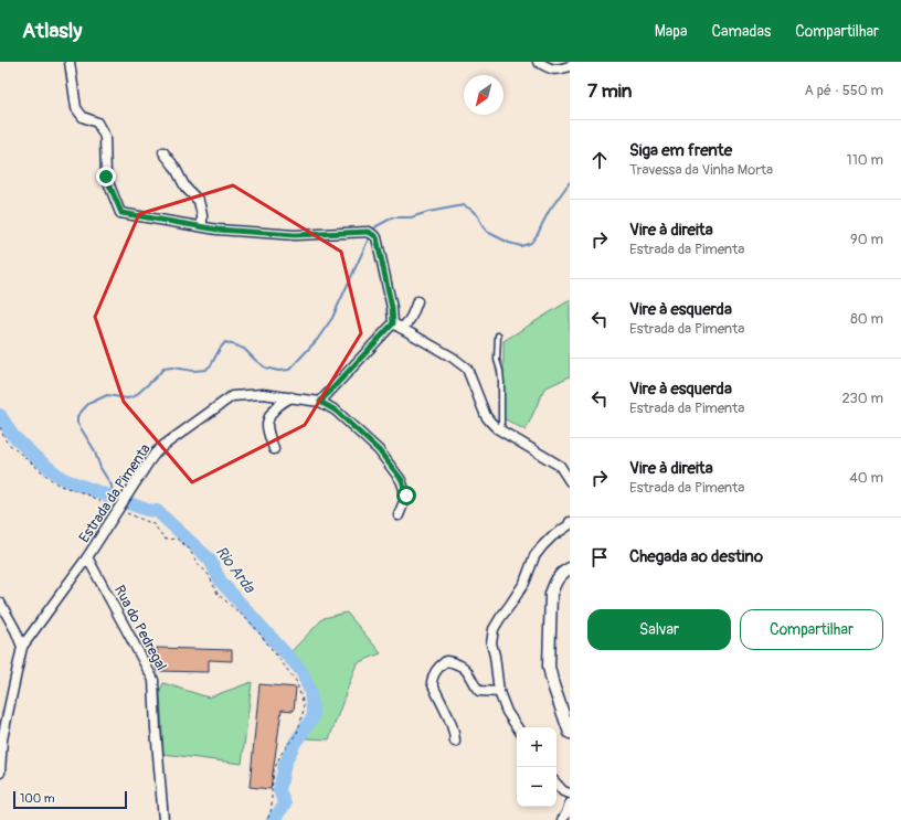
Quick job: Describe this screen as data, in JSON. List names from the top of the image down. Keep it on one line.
{"streets":{"street":["Estrada da Pimenta","Rua do Pedregal"]},"crossings":[["Estrada da Pimenta","Rua do Pedregal"]],"water":["Rio Arda"],"scale_bar":"100 m","north":"bottom left","page":{"header":"Atlasly","nav":["Mapa","Camadas","Compartilhar"],"heading":["7 min","A pé · 550 m"],"list":[["Siga em frente","Travessa da Vinha Morta","110 m"],["Vire à direita","Estrada da Pimenta","90 m"],["Vire à esquerda","Estrada da Pimenta","80 m"],["Vire à esquerda","Estrada da Pimenta","230 m"],["Vire à direita","Estrada da Pimenta","40 m"],"Chegada ao destino"],"buttons":["Salvar","Compartilhar"],"map_buttons":["+","−"],"scale":"100 m"}}
